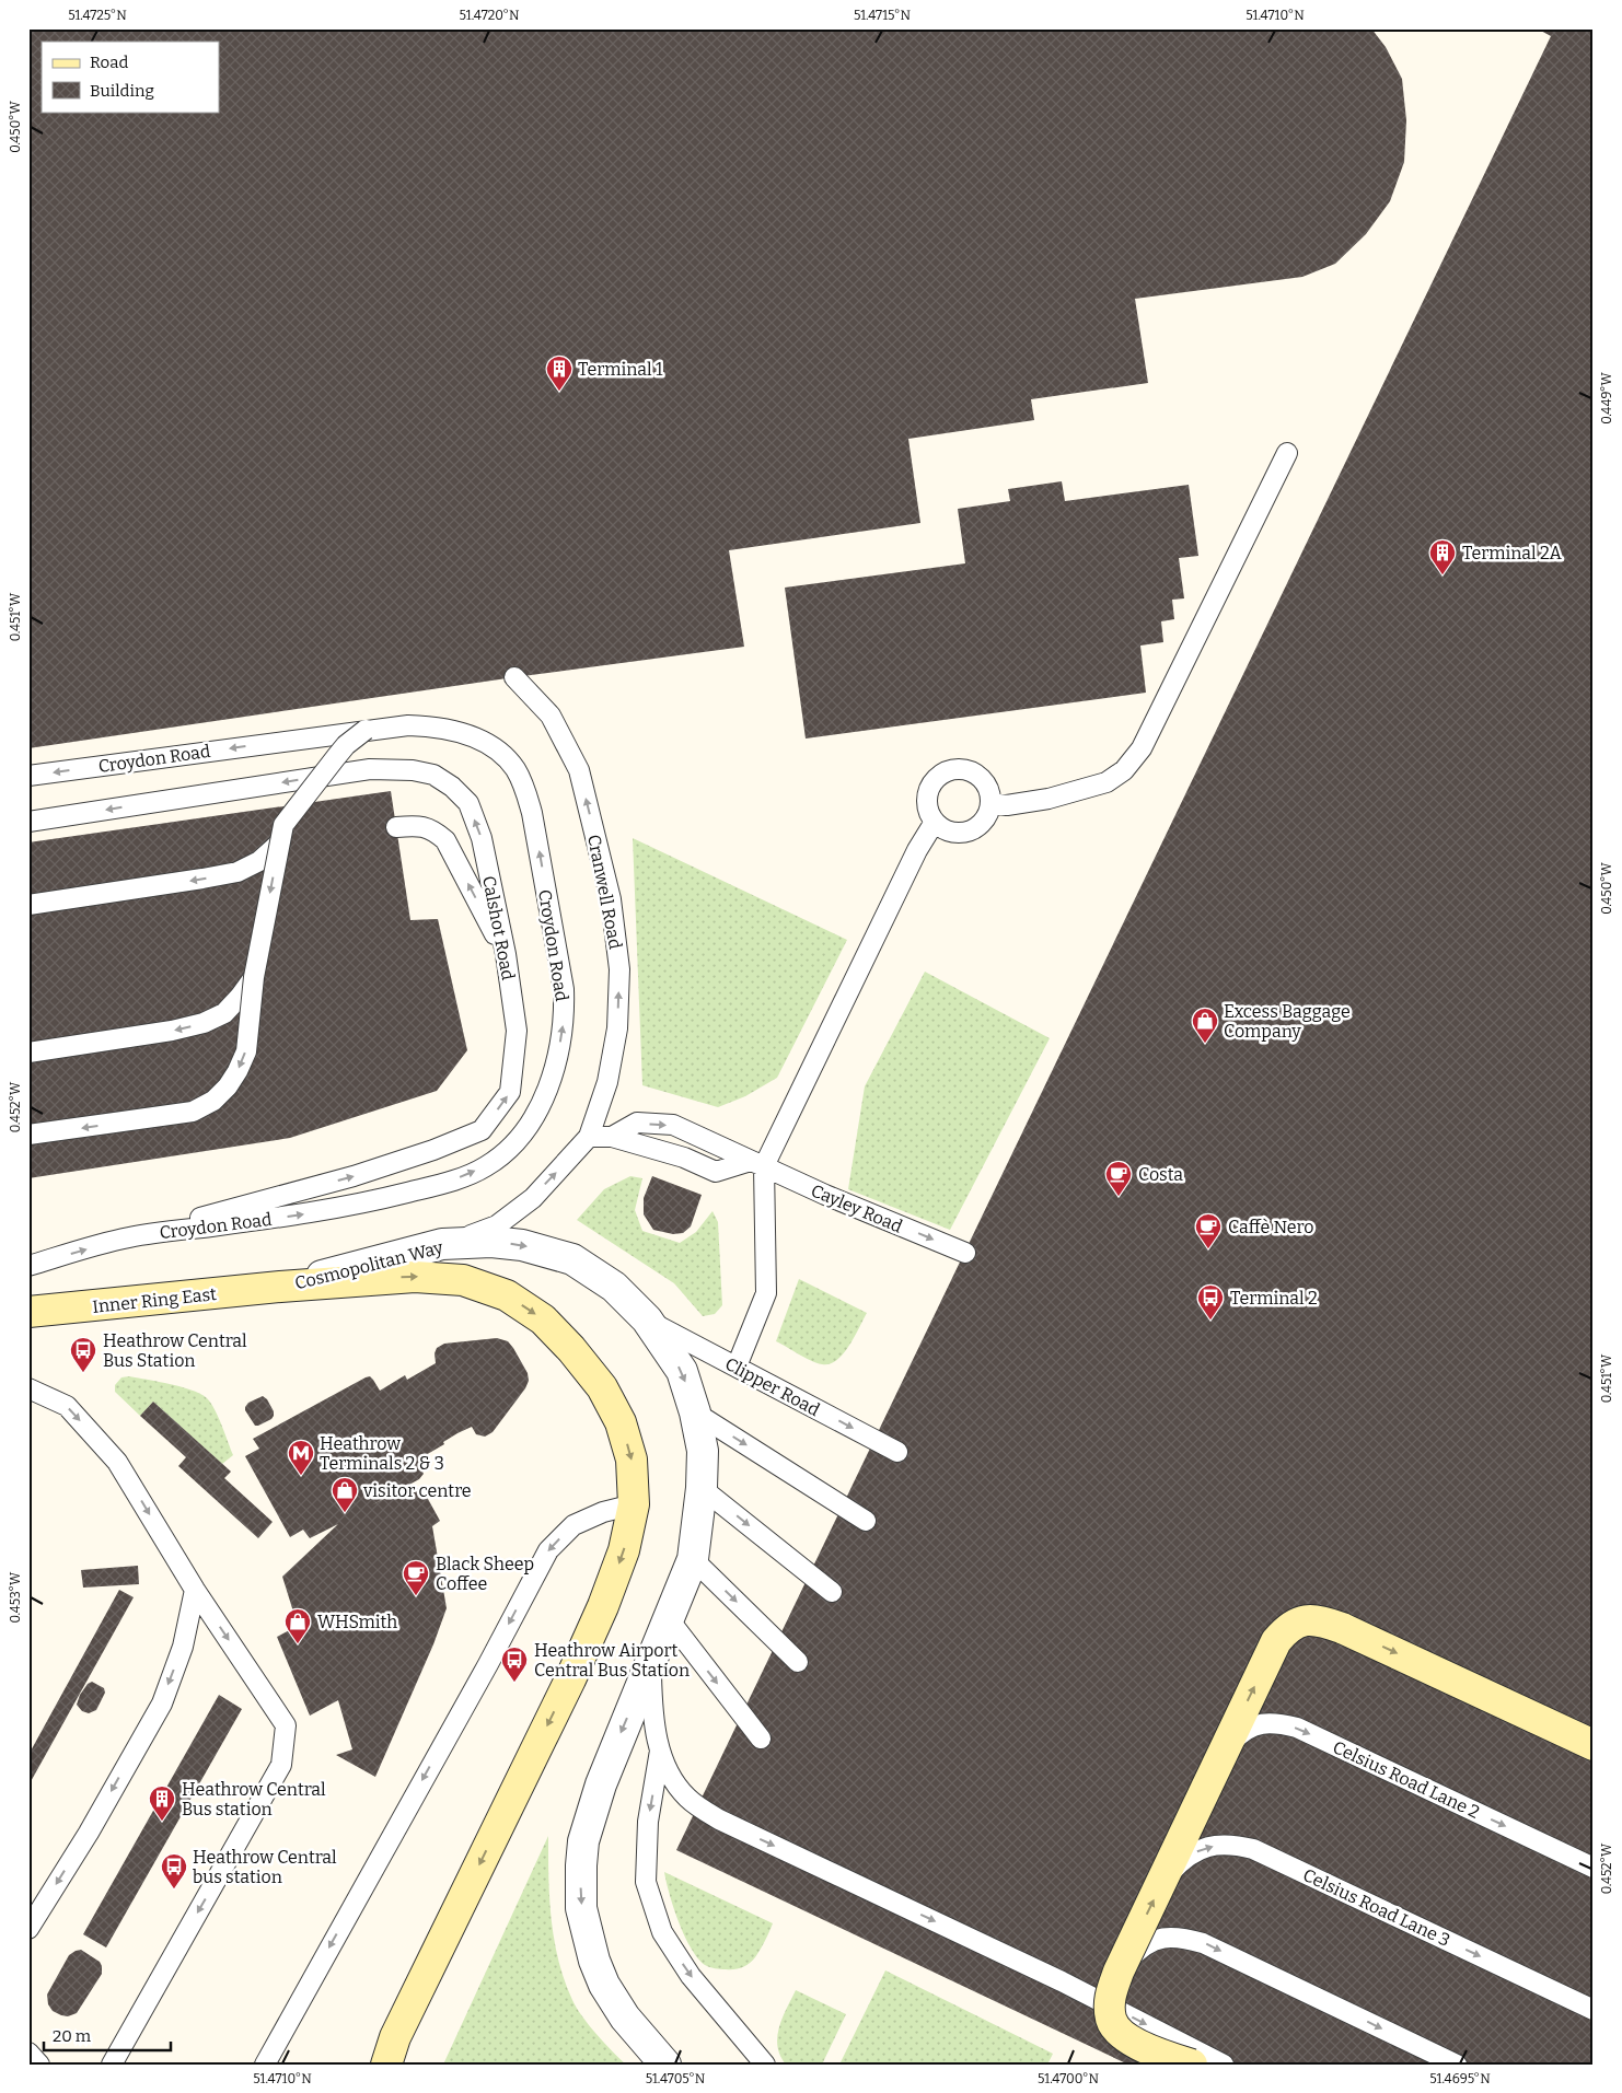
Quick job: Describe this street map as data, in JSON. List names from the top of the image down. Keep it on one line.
{"streets":{"street":["Cosmopolitan Way","Inner Ring East"],"lane":["Croydon Road","Cranwell Road","Calshot Road","Cayley Road","Clipper Road","Celsius Road Lane 2","Celsius Road Lane 3"]},"crossings":[["Croydon Road","Calshot Road"],["Cranwell Road","Cayley Road"],["Cranwell Road","Cosmopolitan Way"],["Cosmopolitan Way","Inner Ring East"],["Cosmopolitan Way","Clipper Road"]],"one_way":["Cranwell Road","Cosmopolitan Way","Celsius Road Lane 2"],"places":{"building":["Terminal 1","Terminal 2A","Heathrow Central Bus station"],"shop":["Excess Baggage Company","visitor centre","WHSmith"],"cafe":["Costa","Caffè Nero","Black Sheep Coffee"],"bus stop":["Terminal 2","Heathrow Central Bus Station","Heathrow Airport Central Bus Station","Heathrow Central bus station"],"metro station":["Heathrow Terminals 2 & 3"]},"legend":["Road","Building"],"scale_bar":"20 m","coordinates":["51.4725°N","51.4720°N","51.4715°N","51.4710°N","0.450°W","0.449°W","0.451°W","0.452°W","0.453°W","51.4705°N","51.4700°N","51.4695°N"]}
